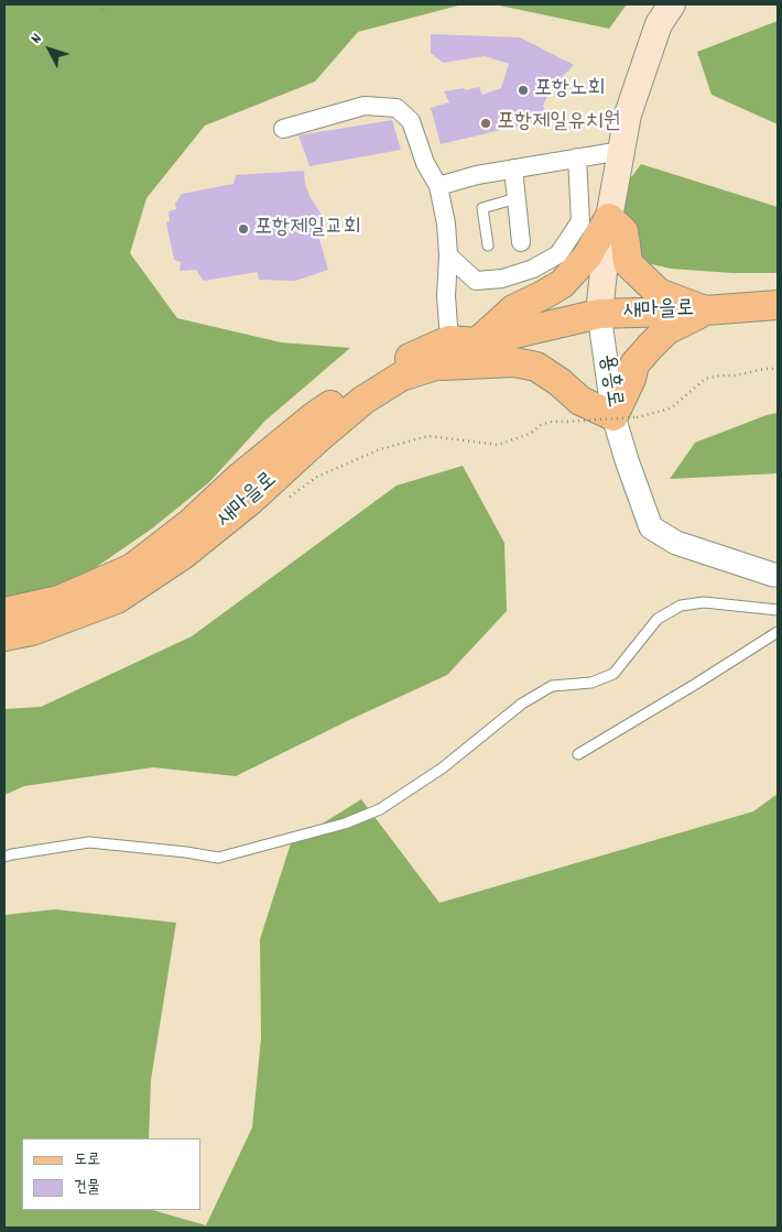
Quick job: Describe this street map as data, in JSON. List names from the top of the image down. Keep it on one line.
{"streets":{"main road":["새마을로","용흥로"]},"crossings":[["새마을로","용흥로"]],"places":["포항노회","포항제일유치원","포항제일교회"],"legend":["도로","건물"],"north":"top left"}
